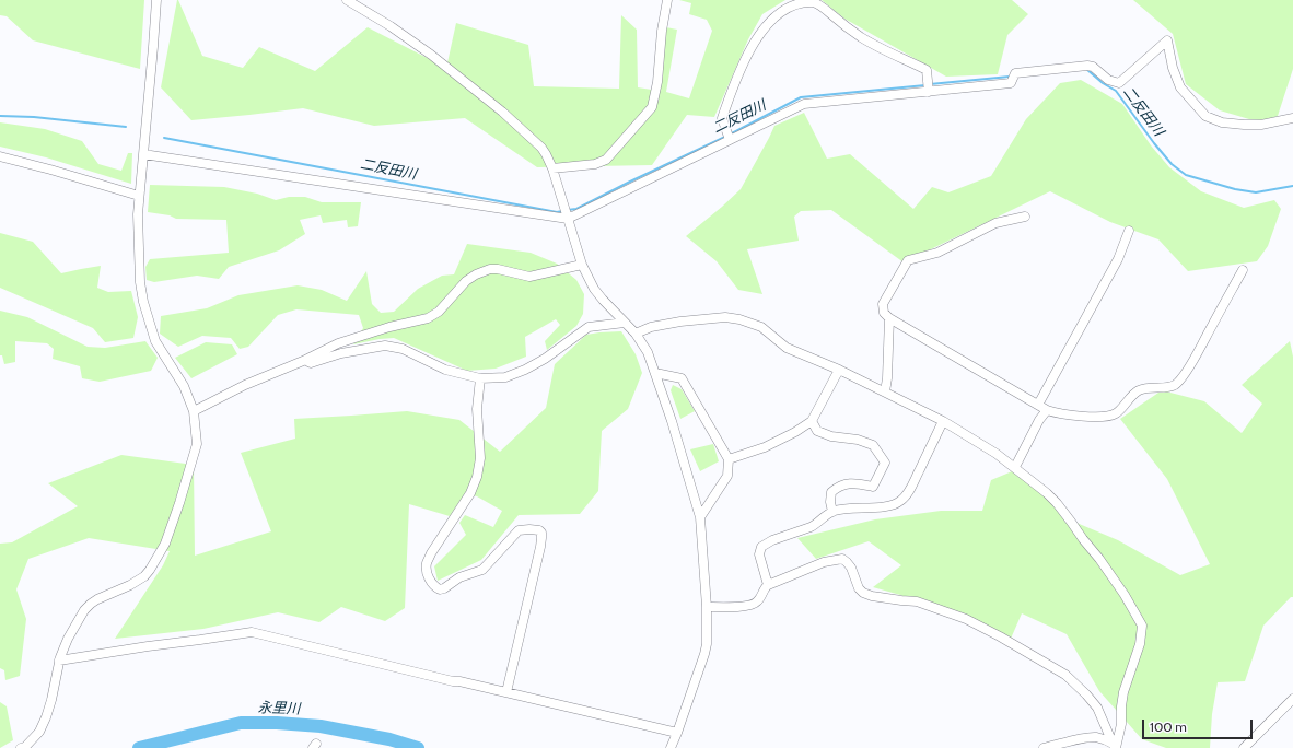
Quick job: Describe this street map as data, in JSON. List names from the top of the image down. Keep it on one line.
{"water":["二反田川","永里川"],"scale_bar":"100 m"}
